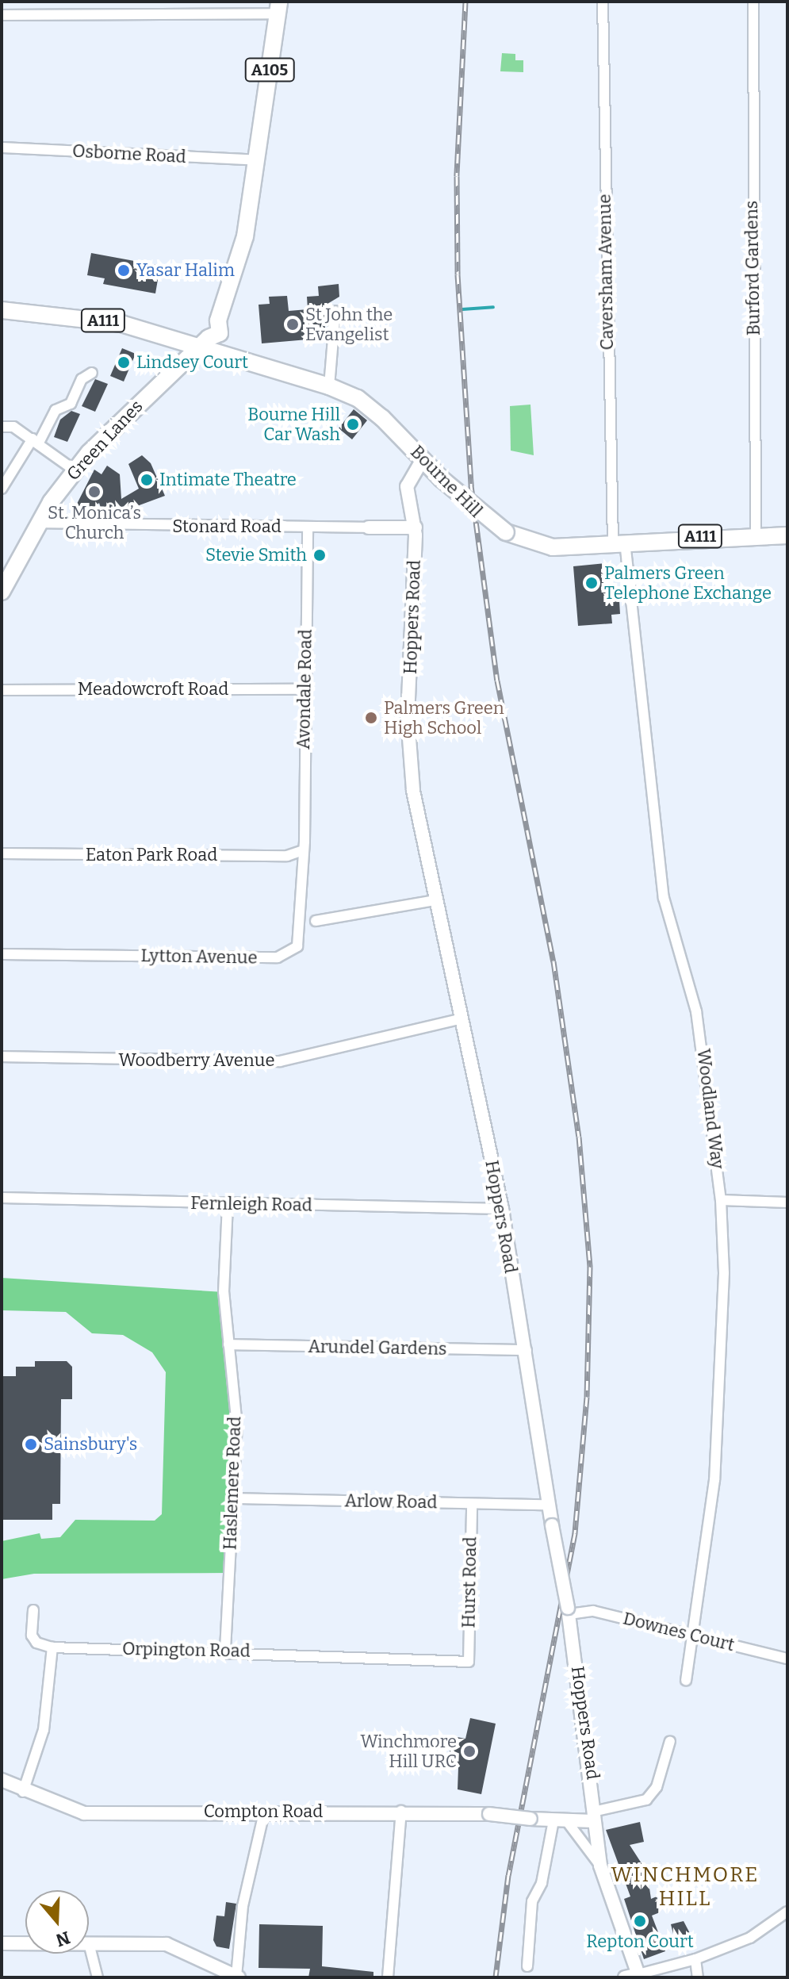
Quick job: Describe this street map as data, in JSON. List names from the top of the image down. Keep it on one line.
{"streets":{"main road":["A105","A111","Green Lanes","Bourne Hill"],"street":["Osborne Road","Burford Gardens","Caversham Avenue","Stonard Road","Hoppers Road","Meadowcroft Road","Avondale Road","Eaton Park Road","Lytton Avenue","Woodberry Avenue","Woodland Way","Fernleigh Road","Arundel Gardens","Haslemere Road","Arlow Road","Hurst Road","Downes Court","Orpington Road","Compton Road"]},"crossings":[["Osborne Road","Green Lanes"],["Burford Gardens","Bourne Hill"],["Caversham Avenue","Bourne Hill"],["Caversham Avenue","Woodland Way"],["A111","Green Lanes"],["A111","Bourne Hill"],["Green Lanes","Bourne Hill"],["Green Lanes","Stonard Road"],["Bourne Hill","Hoppers Road"],["Bourne Hill","Woodland Way"],["Stonard Road","Hoppers Road"],["Stonard Road","Avondale Road"],["Hoppers Road","Woodberry Avenue"],["Hoppers Road","Fernleigh Road"],["Hoppers Road","Arundel Gardens"],["Hoppers Road","Arlow Road"],["Hoppers Road","Downes Court"],["Hoppers Road","Compton Road"],["Meadowcroft Road","Avondale Road"],["Avondale Road","Eaton Park Road"],["Avondale Road","Lytton Avenue"],["Eaton Park Road","Lytton Avenue"],["Woodland Way","Downes Court"],["Fernleigh Road","Haslemere Road"],["Arundel Gardens","Haslemere Road"],["Haslemere Road","Arlow Road"],["Haslemere Road","Orpington Road"],["Arlow Road","Hurst Road"],["Hurst Road","Orpington Road"]],"districts":["WINCHMORE HILL"],"places":["Yasar Halim","St John the Evangelist","Lindsey Court","Bourne Hill Car Wash","Intimate Theatre","St. Monica’s Church","Stevie Smith","Palmers Green Telephone Exchange","Palmers Green High School","Sainsbury's","Winchmore Hill URC","Repton Court"],"north":"bottom"}
